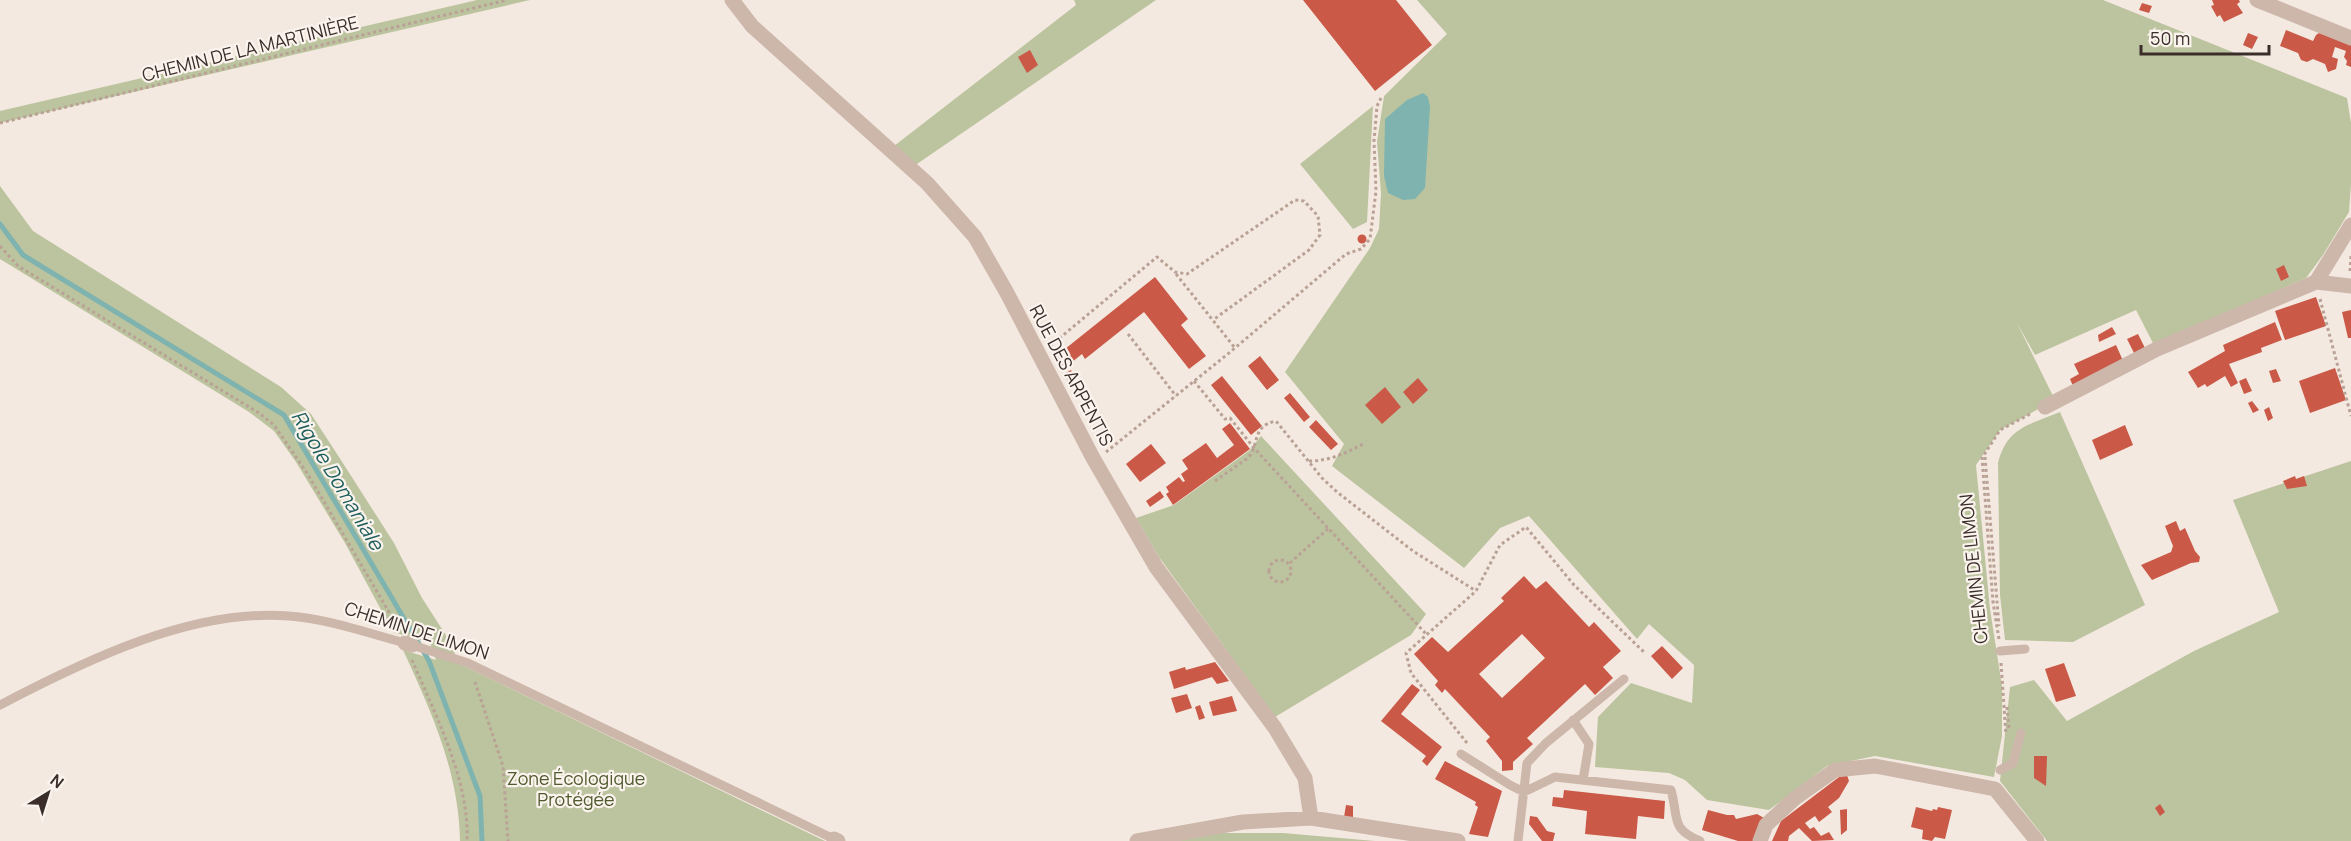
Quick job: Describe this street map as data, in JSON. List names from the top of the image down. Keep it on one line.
{"streets":{"street":["RUE DES ARPENTIS"],"lane":["CHEMIN DE LIMON"],"path":["CHEMIN DE LA MARTINIÈRE"]},"water":["Rigole Domaniale"],"parks":["Zone Écologique Protégée"],"scale_bar":"50 m","north":"top right"}
